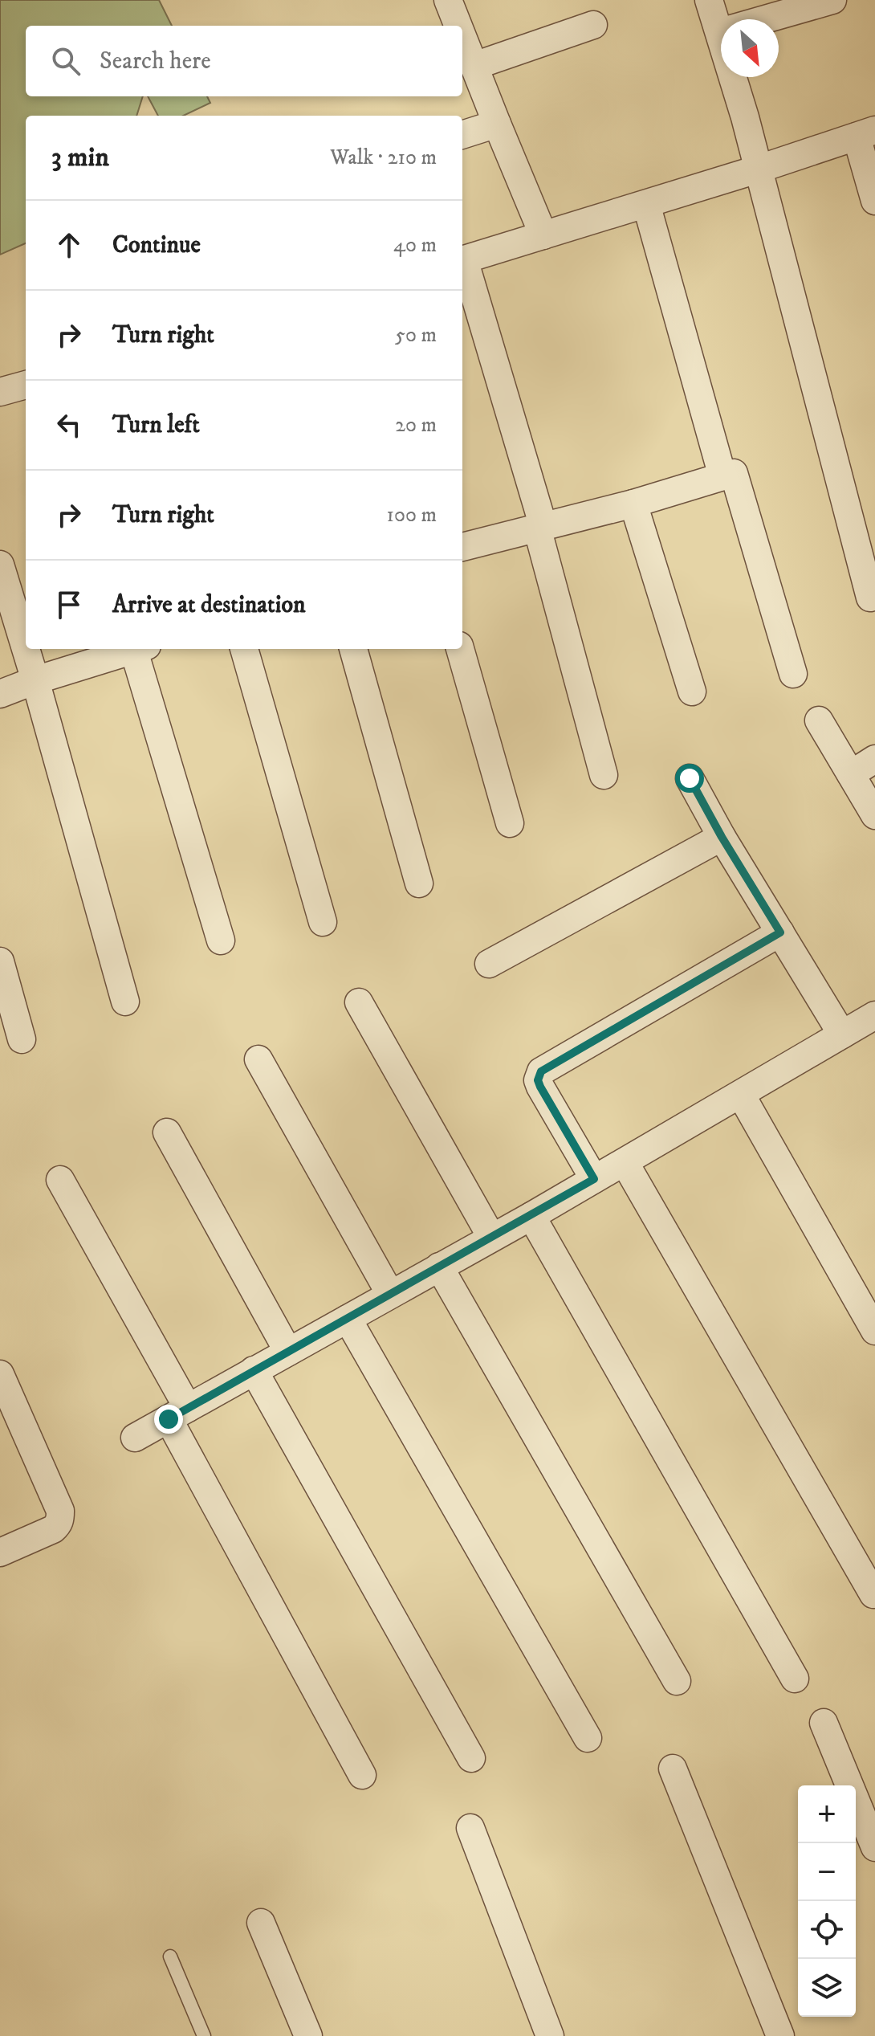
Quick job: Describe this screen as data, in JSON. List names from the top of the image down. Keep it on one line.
{"north":"bottom right","page":{"search":"Search here","heading":["3 min","Walk · 210 m"],"list":[["Continue","40 m"],["Turn right","50 m"],["Turn left","20 m"],["Turn right","100 m"],"Arrive at destination"],"map_buttons":["+","−"]}}
